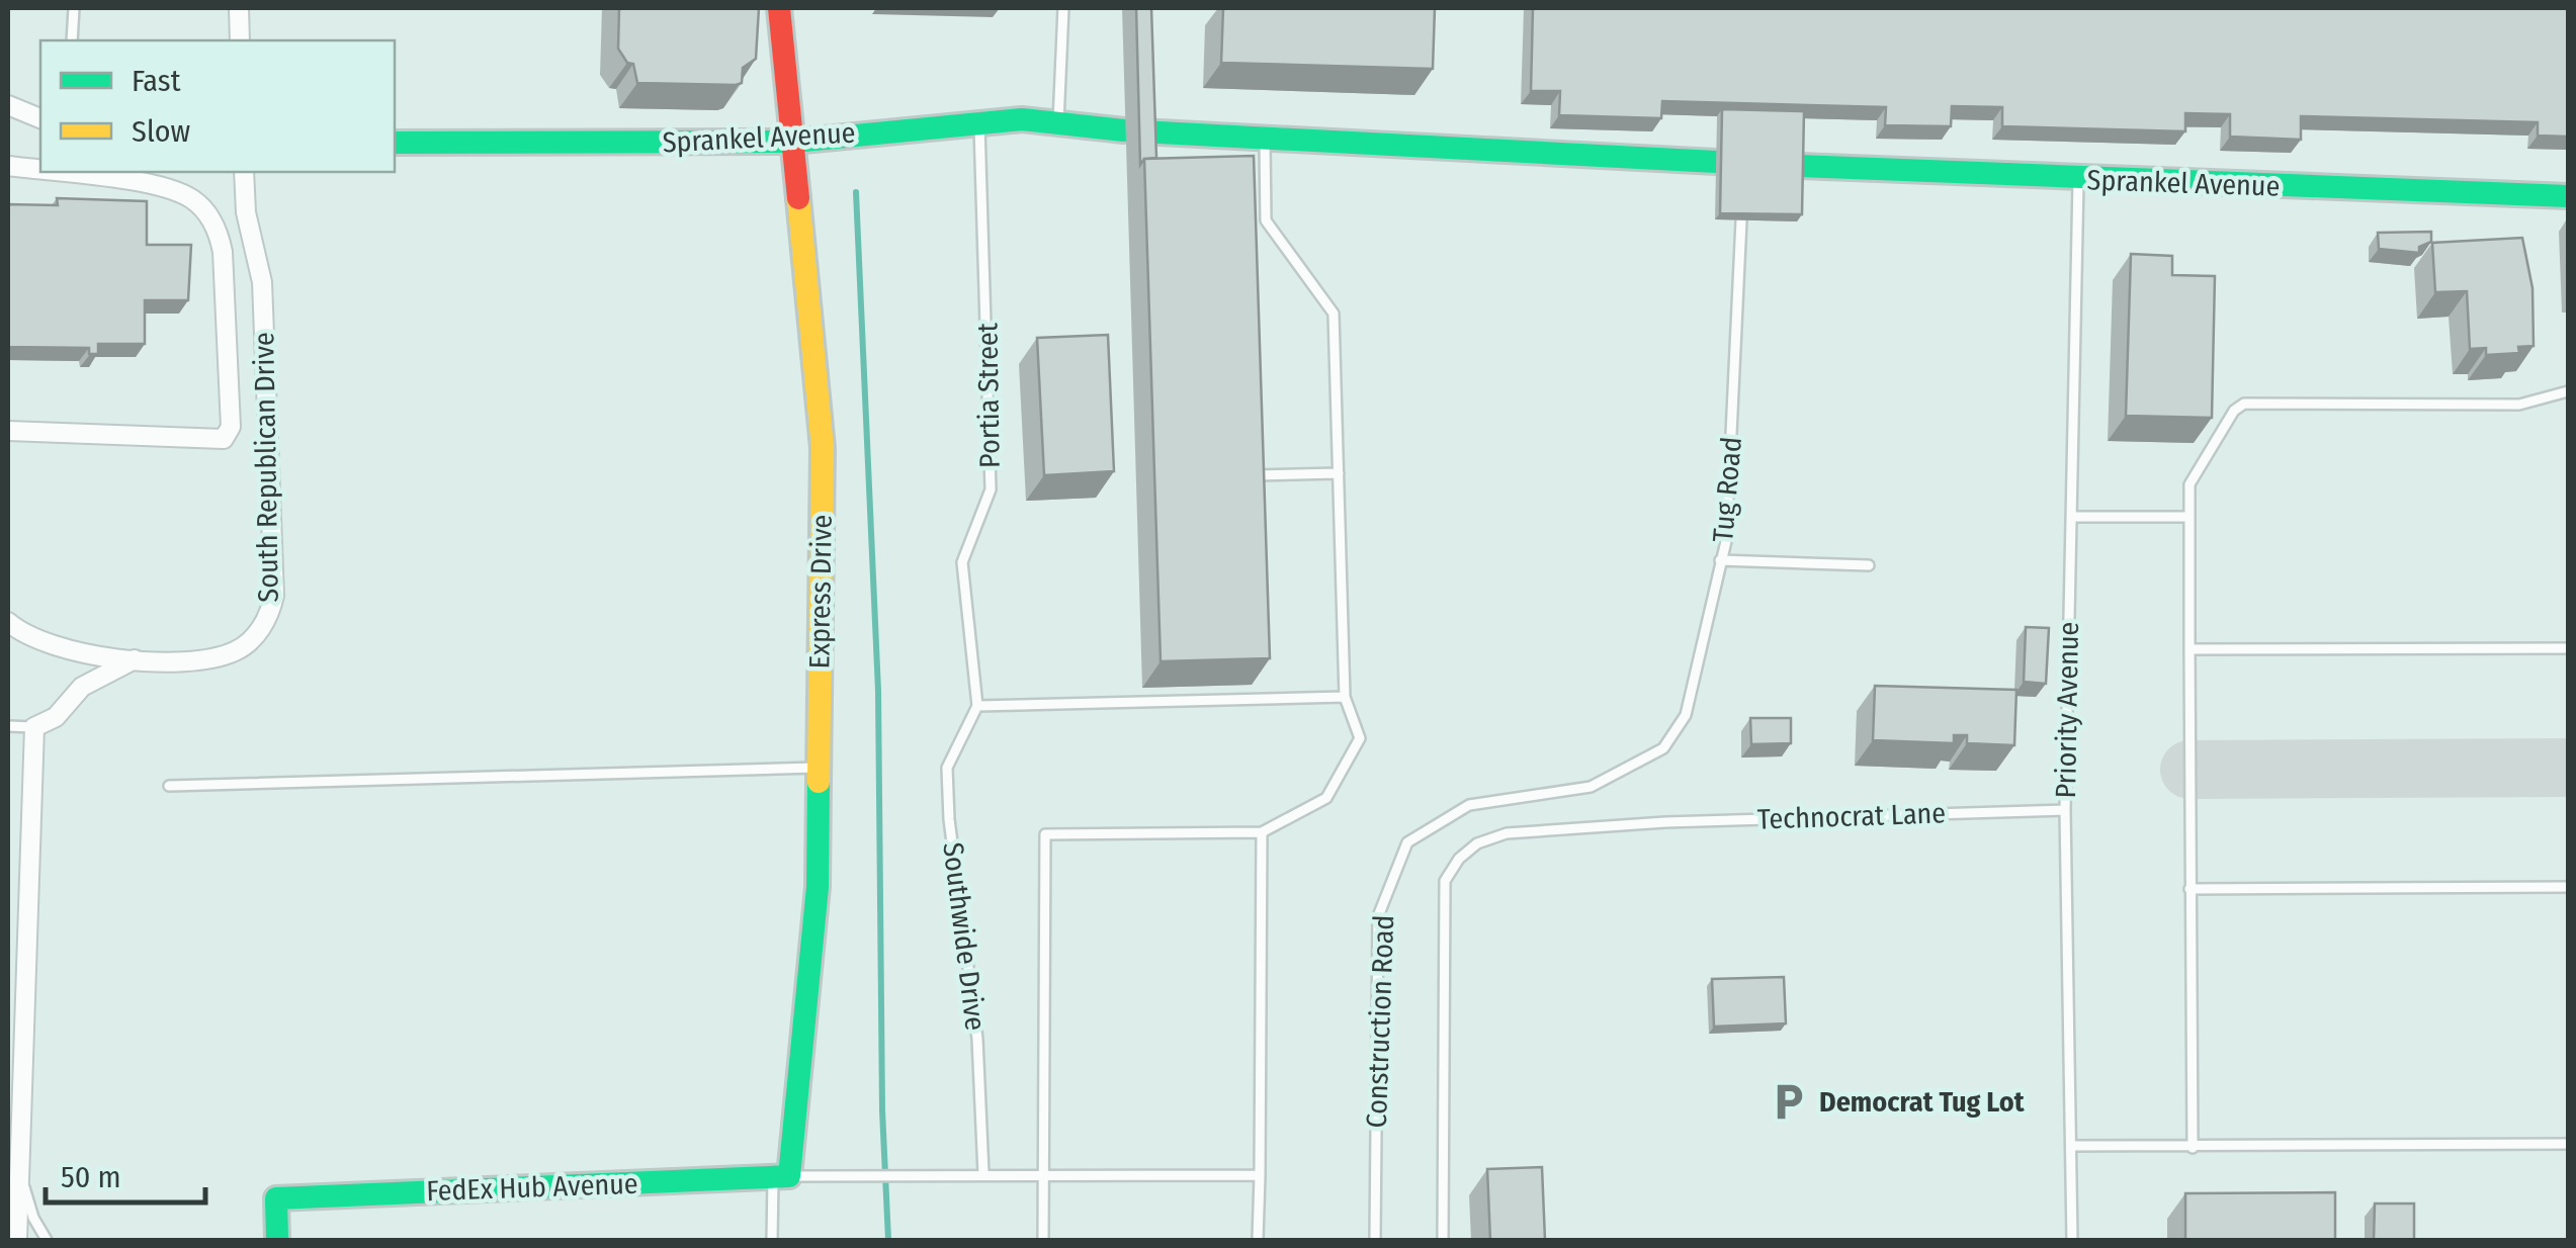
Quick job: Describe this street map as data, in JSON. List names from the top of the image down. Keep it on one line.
{"streets":{"street":["Sprankel Avenue","South Republican Drive","Express Drive","FedEx Hub Avenue"],"lane":["Portia Street","Tug Road","Priority Avenue","Technocrat Lane","Southwide Drive","Construction Road"]},"crossings":[["Sprankel Avenue","Portia Street"],["Sprankel Avenue","Express Drive"],["Sprankel Avenue","Priority Avenue"],["Portia Street","Southwide Drive"],["Tug Road","Construction Road"],["Express Drive","FedEx Hub Avenue"],["Priority Avenue","Technocrat Lane"]],"places":{"parking":["Democrat Tug Lot"]},"legend":["Fast","Slow"],"scale_bar":"50 m"}
